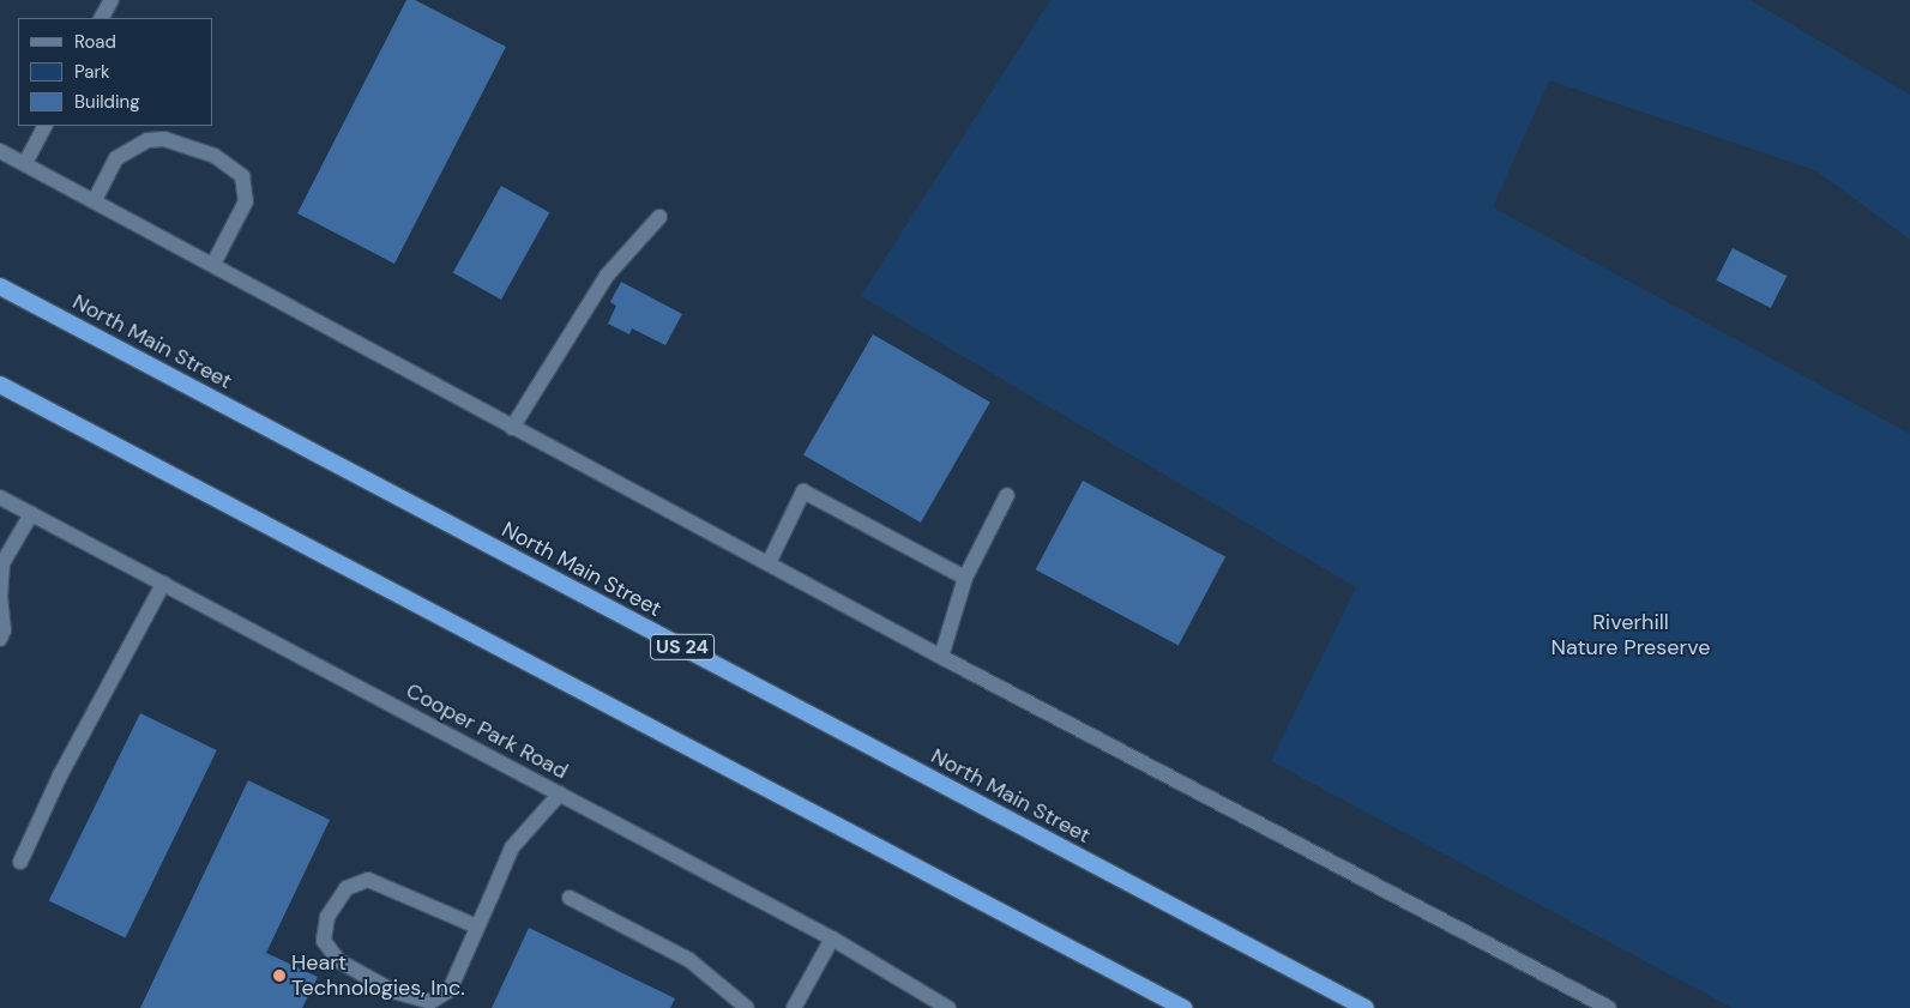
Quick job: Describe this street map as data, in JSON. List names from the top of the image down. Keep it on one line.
{"streets":{"highway":["North Main Street","US 24"],"street":["Cooper Park Road"]},"parks":["Riverhill Nature Preserve"],"places":["Heart Technologies, Inc."],"legend":["Road","Park","Building"]}
